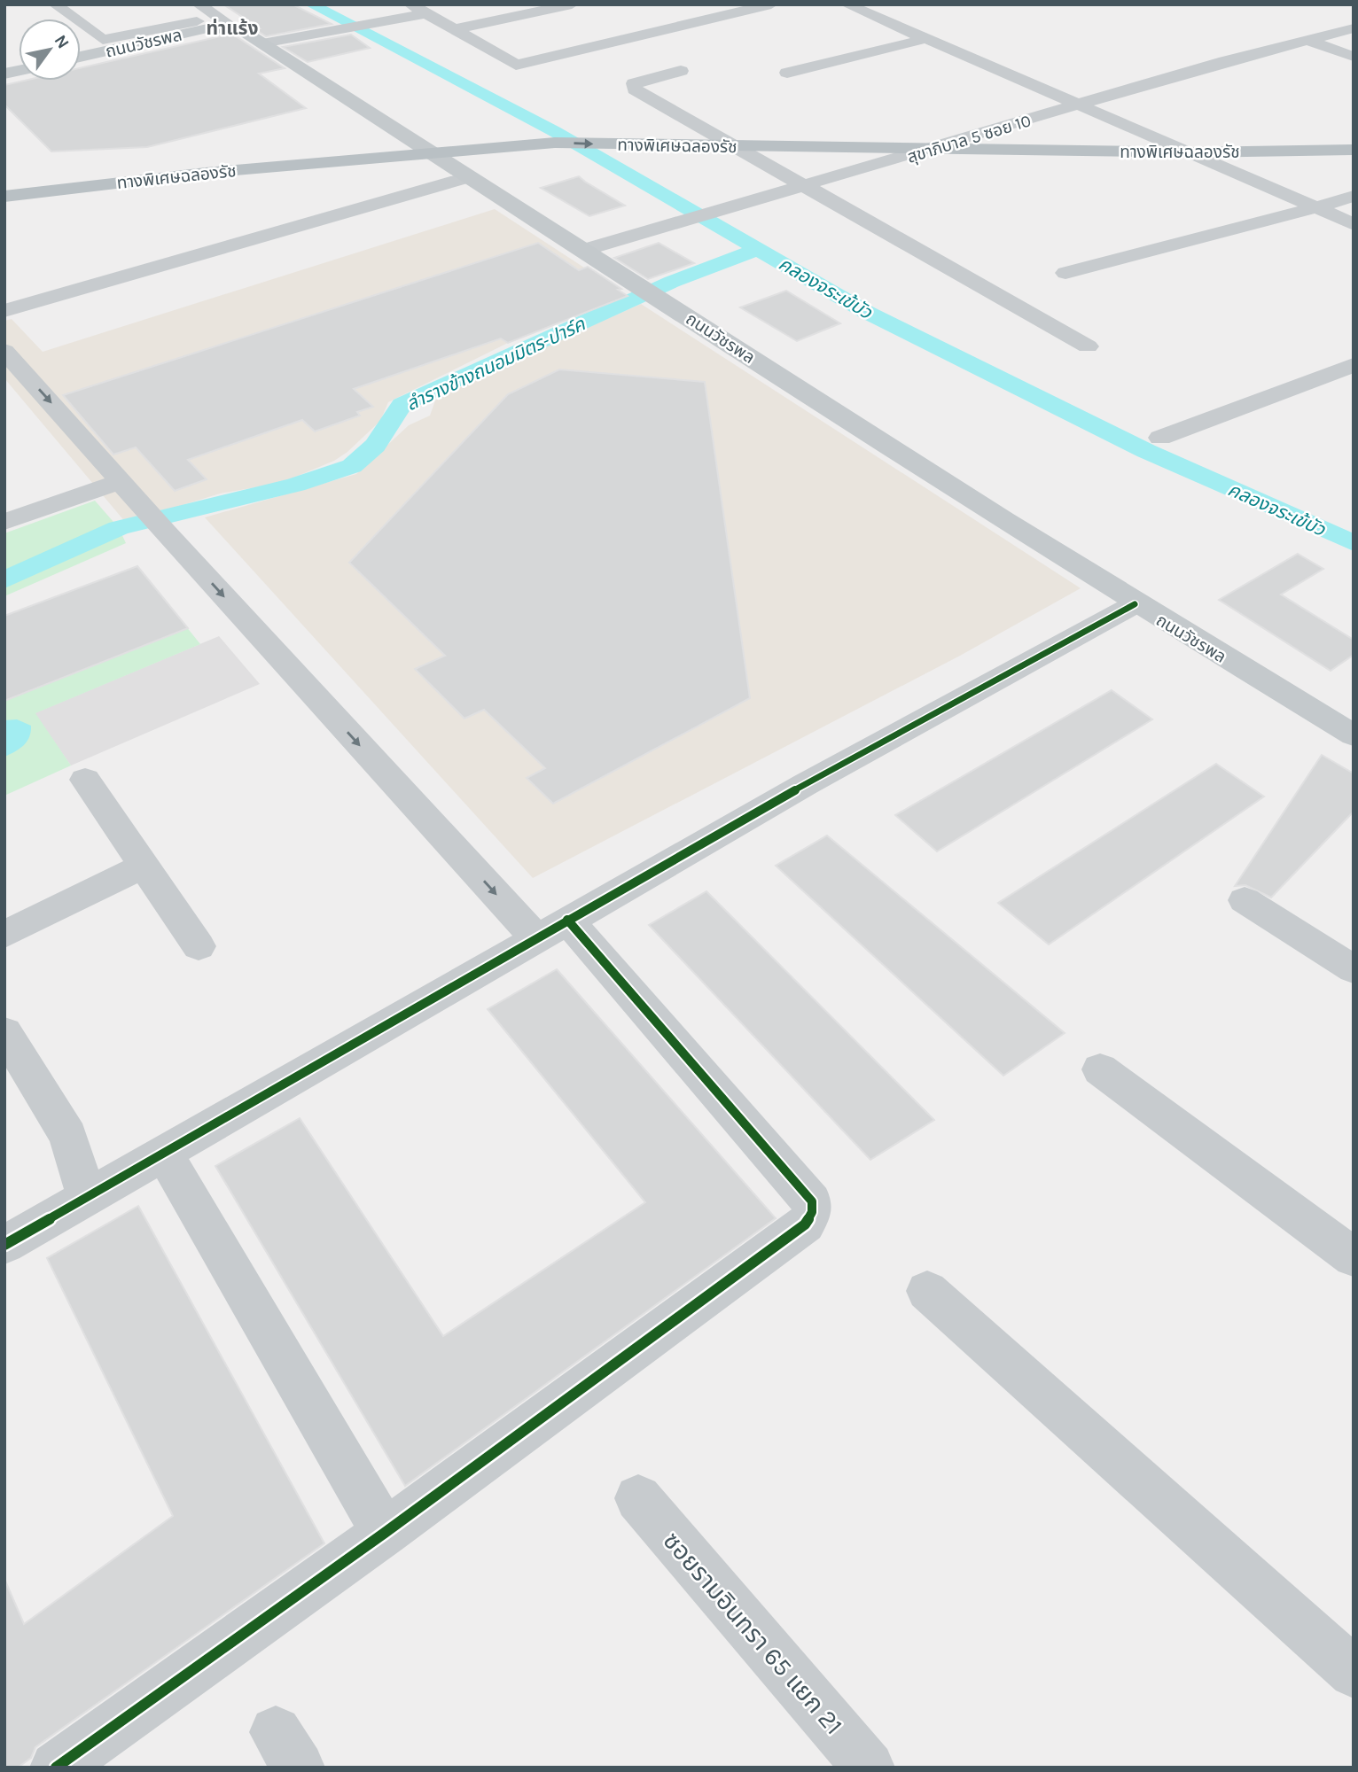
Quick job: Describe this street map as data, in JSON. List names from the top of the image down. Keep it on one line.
{"streets":{"highway":["ทางพิเศษฉลองรัช"],"main road":["ถนนวัชรพล"],"street":["สุขาภิบาล 5 ซอย 10","ซอยรามอินทรา 65 แยก 21"]},"crossings":[["ถนนวัชรพล","สุขาภิบาล 5 ซอย 10"]],"districts":["ท่าแร้ง"],"water":["คลองจระเข้บัว","ลำรางข้างถนอมมิตร-ปาร์ค"],"north":"top right"}
